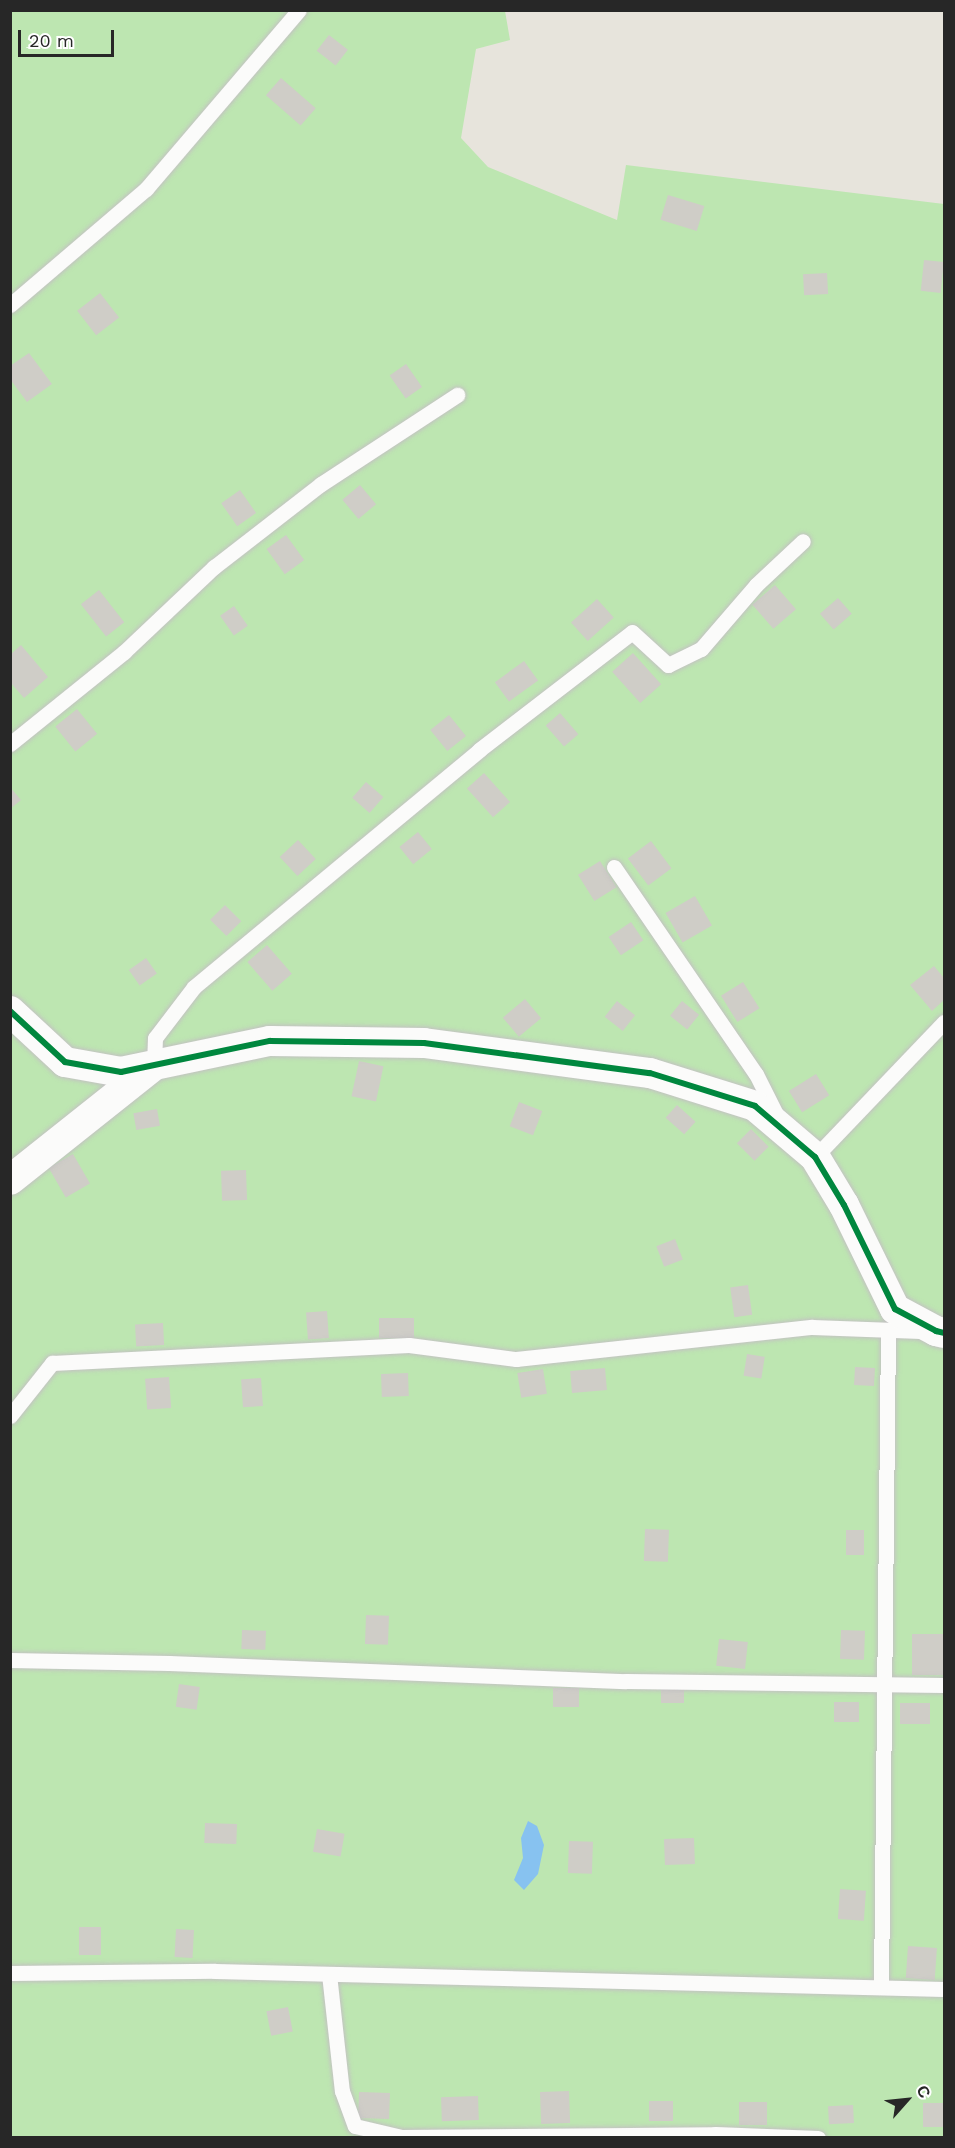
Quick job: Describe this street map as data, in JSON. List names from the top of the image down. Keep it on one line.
{"scale_bar":"20 m","north":"top right"}
